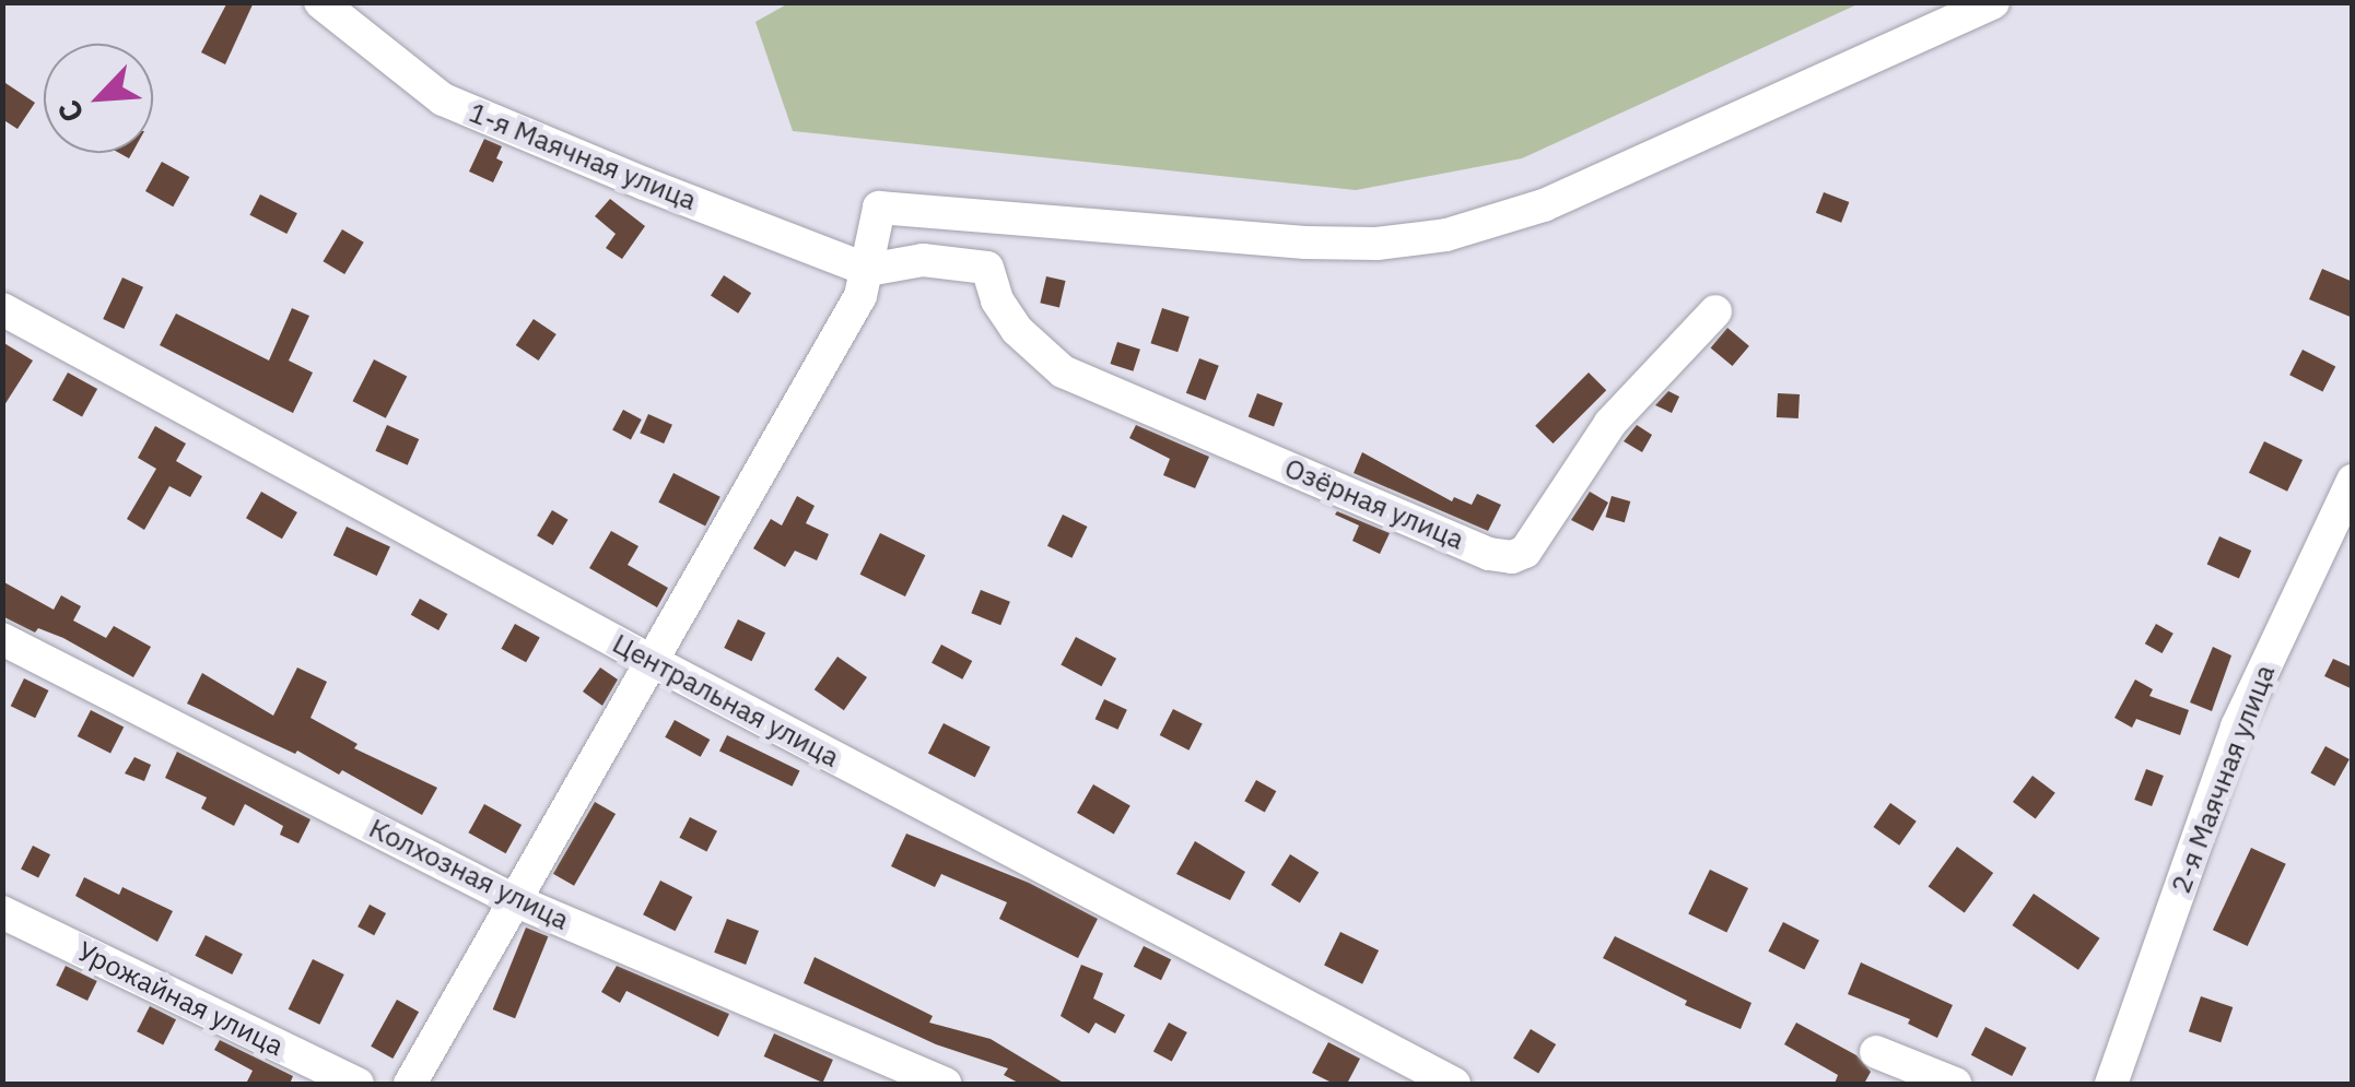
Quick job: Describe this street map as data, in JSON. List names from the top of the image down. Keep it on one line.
{"streets":{"street":["1-я Маячная улица","Озёрная улица","Центральная улица","2-я Маячная улица","Колхозная улица","Урожайная улица"]},"crossings":[["1-я Маячная улица","Озёрная улица"]],"north":"bottom left"}
